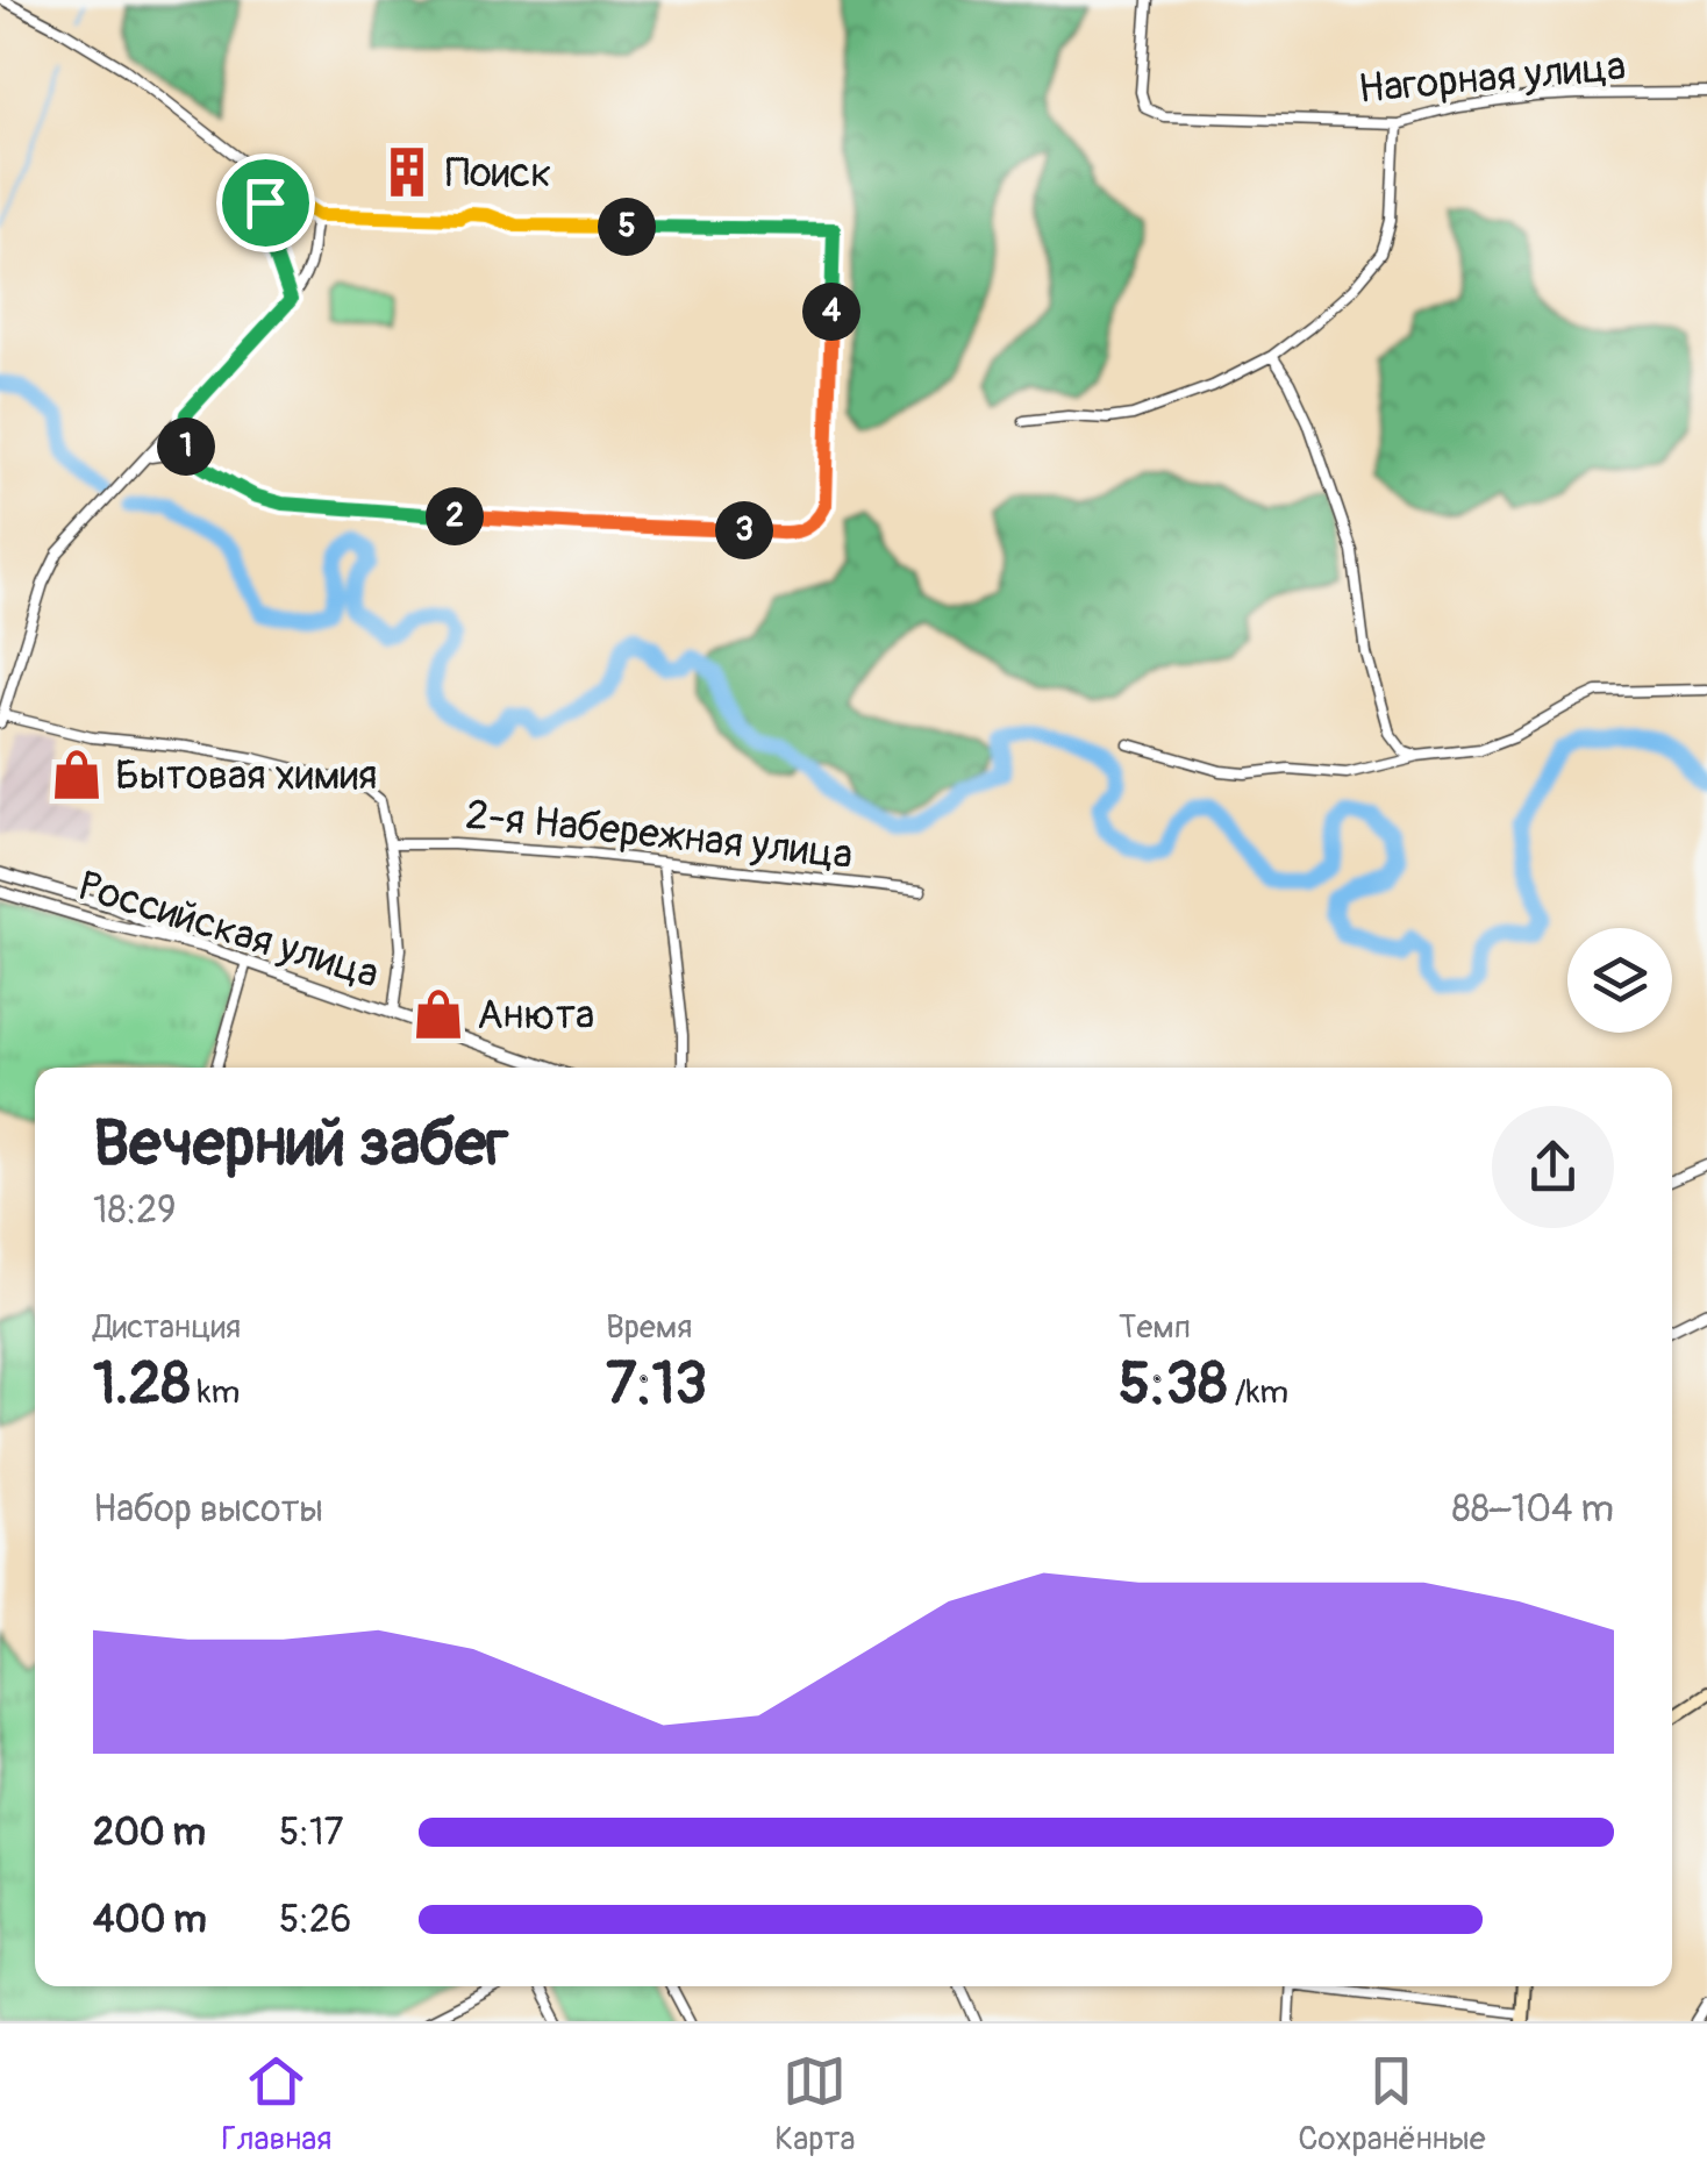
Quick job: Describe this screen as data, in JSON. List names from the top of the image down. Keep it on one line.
{"streets":{"street":["Нагорная улица","2-я Набережная улица","Российская улица"]},"places":{"building":["Поиск"],"shop":["Бытовая химия","Анюта"]},"page":{"pins":["5","4","1","2","3"],"heading":["Вечерний забег","18:29"],"stats":[["Дистанция","1.28 km"],["Время","7:13"],["Темп","5:38 /km"]],"chart":["Набор высоты","88–104 m"],"list":[{"name":"200 m","note":"5:17"},{"name":"400 m","note":"5:26"}],"tabs":["Главная","Карта","Сохранённые"]}}
